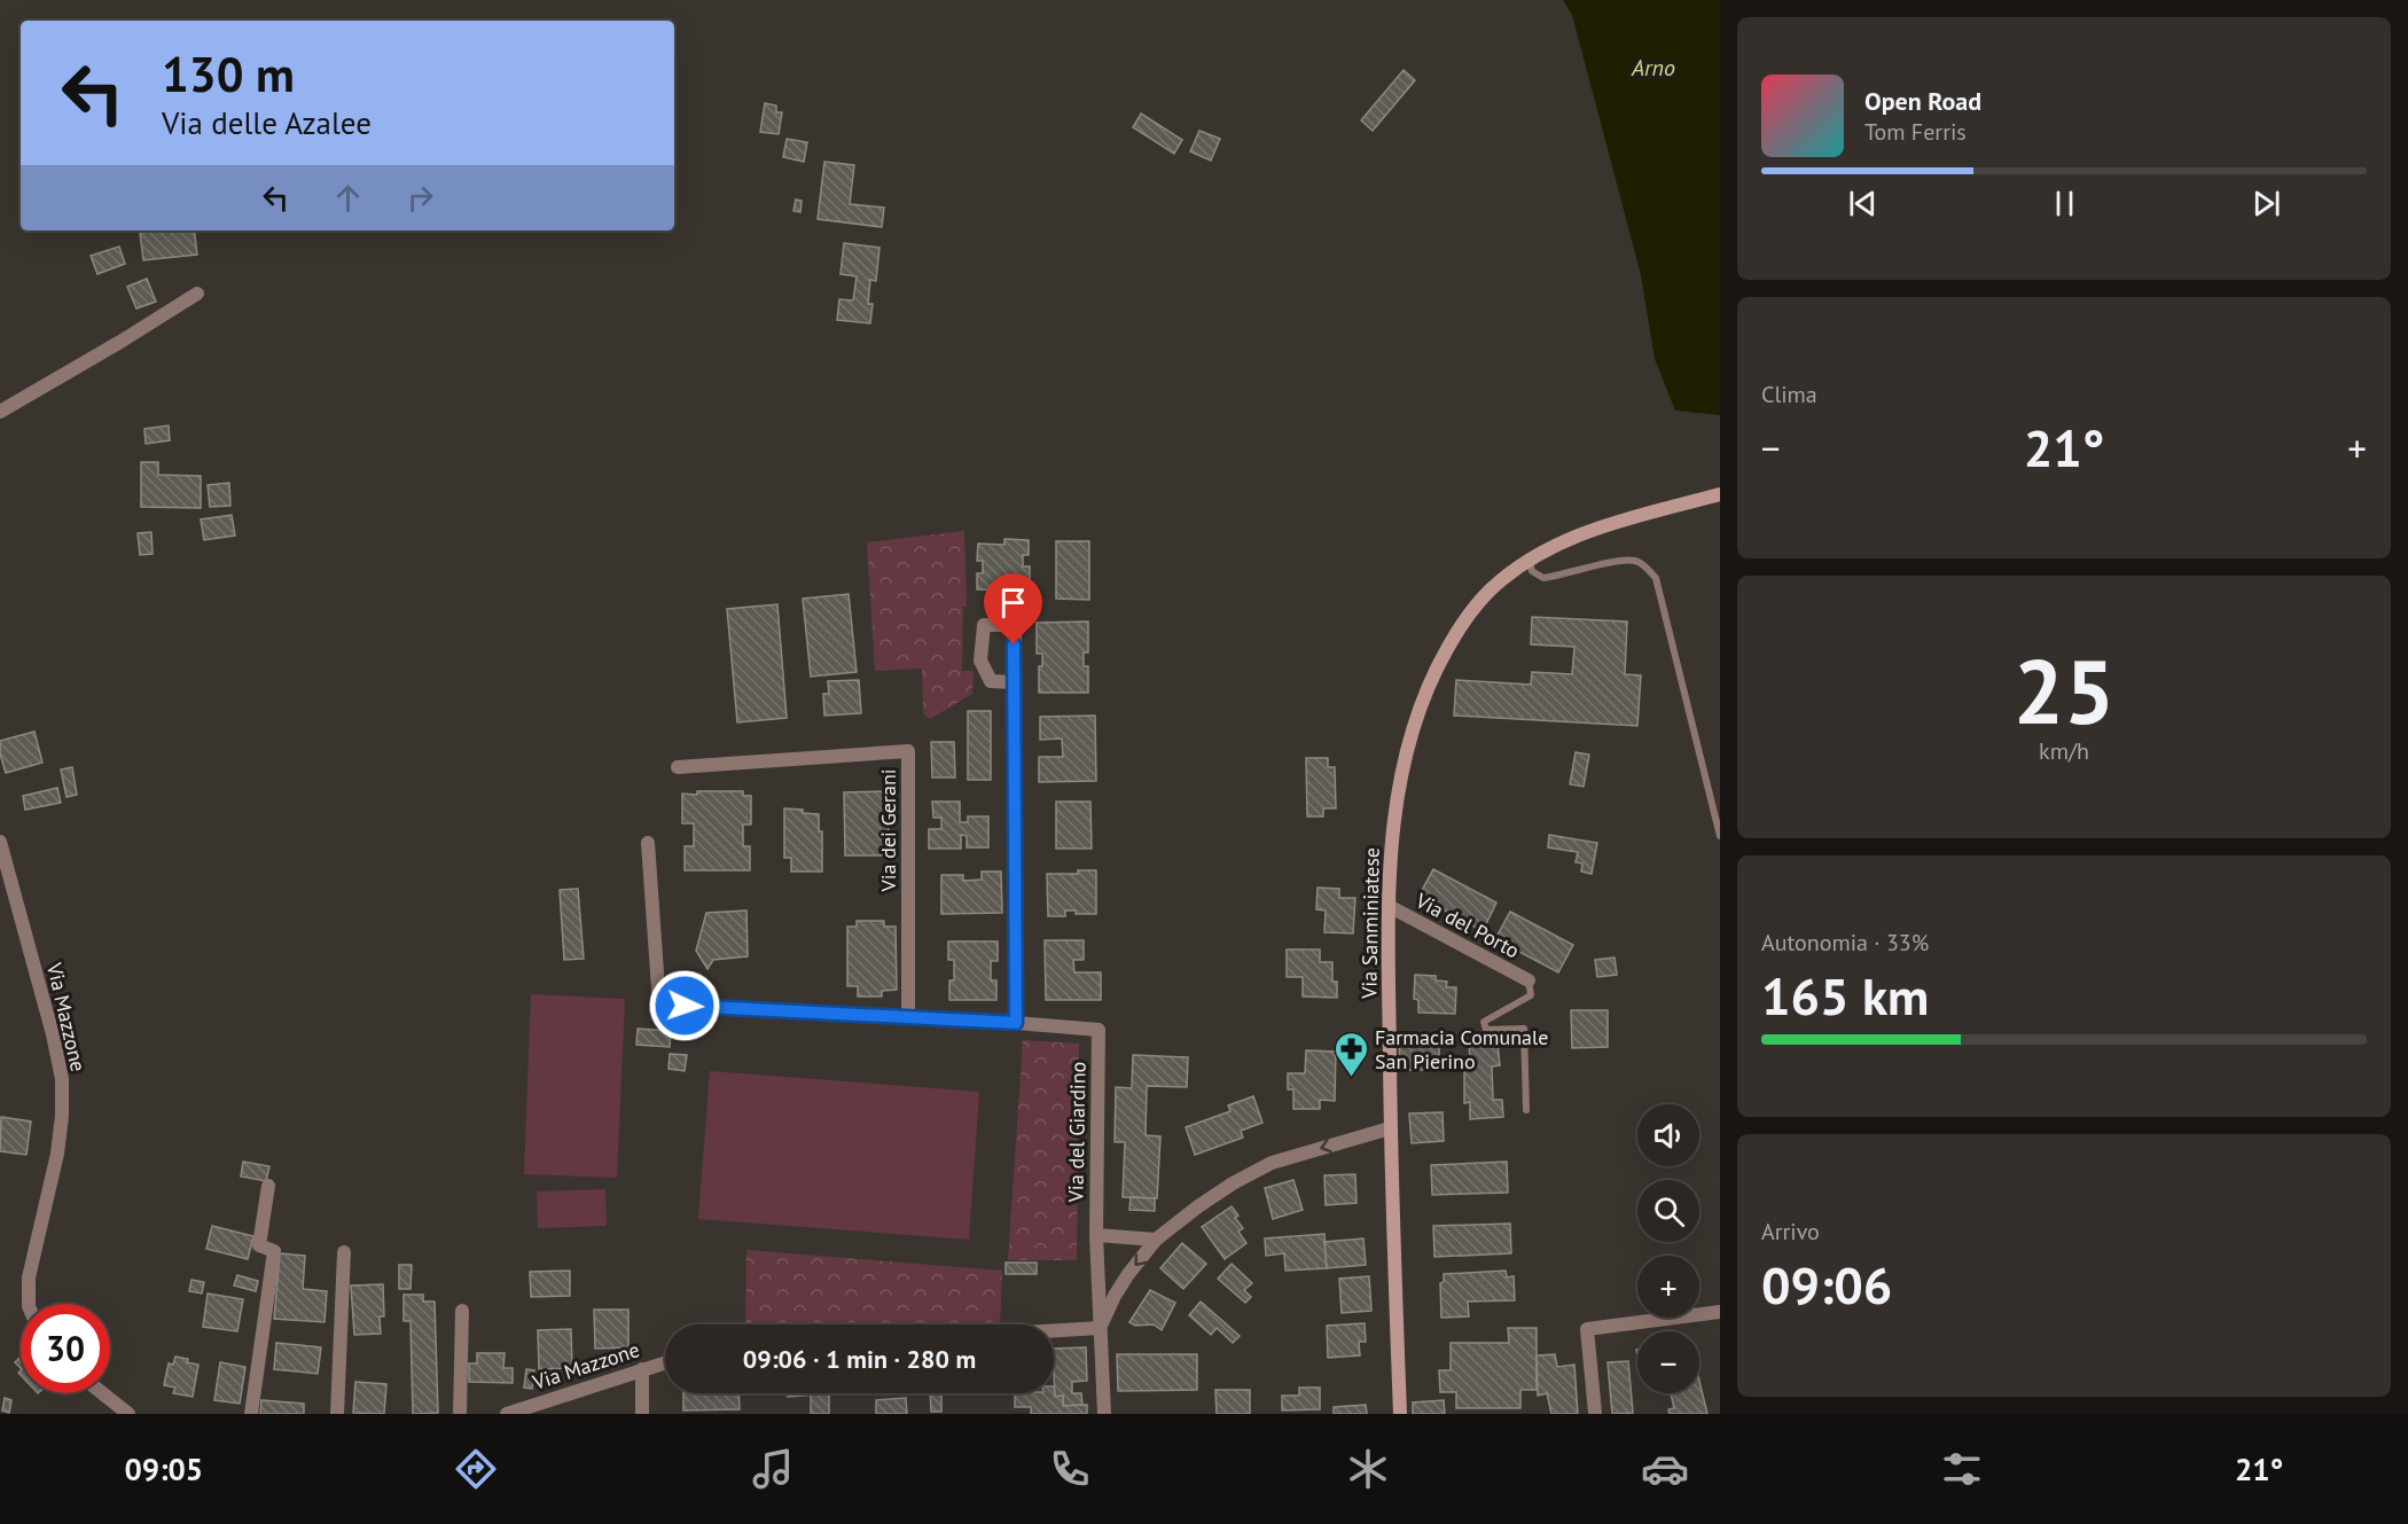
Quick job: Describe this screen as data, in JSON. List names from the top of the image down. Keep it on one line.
{"streets":{"street":["Via dei Gerani","Via Sanminiatese","Via del Porto","Via Mazzone","Via del Giardino"]},"crossings":[["Via Sanminiatese","Via del Porto"],["Via Sanminiatese","Via del Giardino"]],"one_way":["Via del Giardino"],"water":["Arno"],"places":{"pharmacy":["Farmacia Comunale San Pierino"]},"page":{"turn":["130 m","Via delle Azalee"],"song":["Open Road","Tom Ferris"],"tile":["Clima",["25","km/h"],["Autonomia · 33%","165 km"],["Arrivo","09:06"]],"heat":["−","21°","+"],"map_buttons":["+","−"],"limit":"30","trip":"09:06 · 1 min · 280 m","tabs":["09:05","21°"]}}
